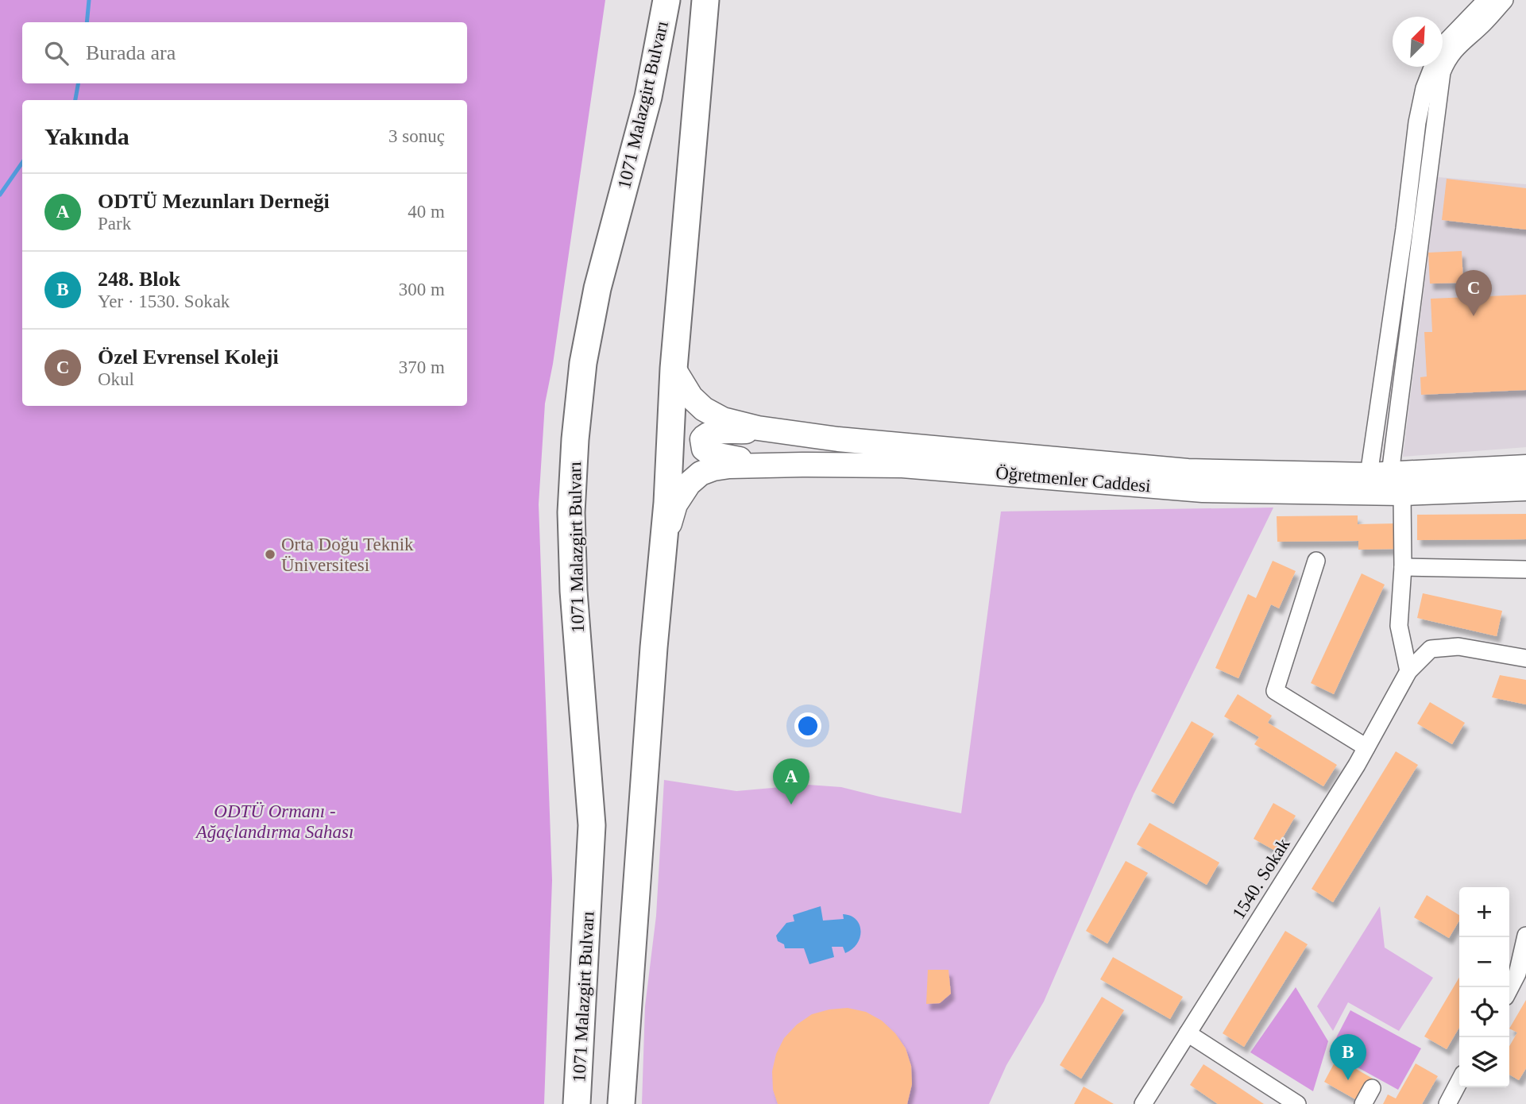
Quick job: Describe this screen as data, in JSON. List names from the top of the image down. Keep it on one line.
{"streets":{"main road":["1071 Malazgirt Bulvarı","Öğretmenler Caddesi"],"street":["1540. Sokak"]},"parks":["ODTÜ Ormanı - Ağaçlandırma Sahası"],"places":["Orta Doğu Teknik Üniversitesi"],"north":"top right","page":{"search":"Burada ara","heading":["Yakında","3 sonuç"],"list":[{"mark":"A","name":"ODTÜ Mezunları Derneği","note":"Park","value":"40 m"},{"mark":"B","name":"248. Blok","note":"Yer · 1530. Sokak","value":"300 m"},{"mark":"C","name":"Özel Evrensel Koleji","note":"Okul","value":"370 m"}],"pins":["C","A","B"],"map_buttons":["+","−"]}}
